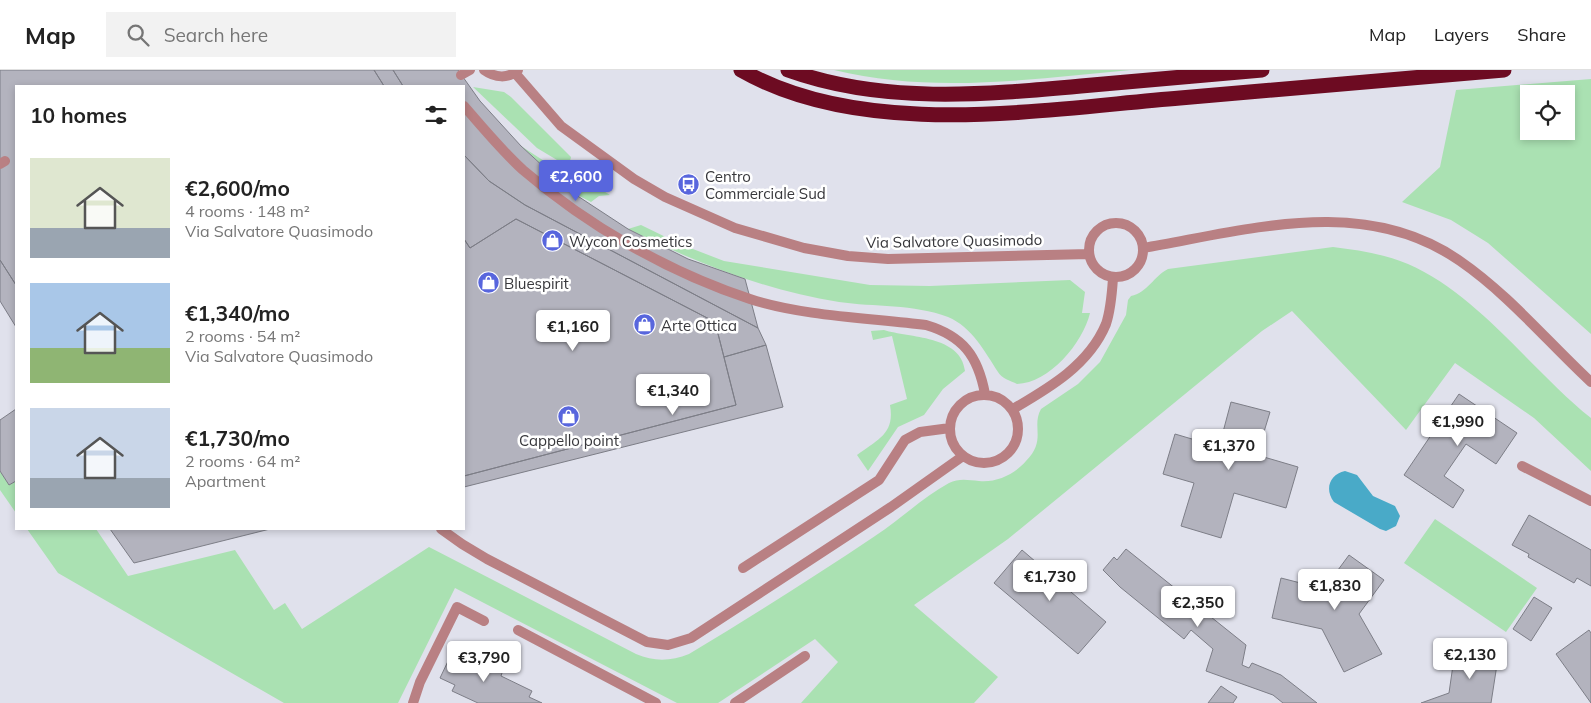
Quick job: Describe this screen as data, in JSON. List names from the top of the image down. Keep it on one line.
{"streets":{"street":["Via Salvatore Quasimodo"]},"places":{"bus stop":["Centro Commerciale Sud"],"shop":["Wycon Cosmetics","Bluespirit","Arte Ottica","Cappello point"]},"page":{"header":"Map","search":"Search here","nav":["Map","Layers","Share"],"heading":"10 homes","list":[{"name":"€2,600/mo","note":"4 rooms · 148 m² · Via Salvatore Quasimodo"},{"name":"€1,340/mo","note":"2 rooms · 54 m² · Via Salvatore Quasimodo"},{"name":"€1,730/mo","note":"2 rooms · 64 m² · Apartment"}],"price":["€2,600","€1,160","€1,340","€1,990","€1,370","€1,730","€1,830","€2,350","€2,130","€3,790"]}}
